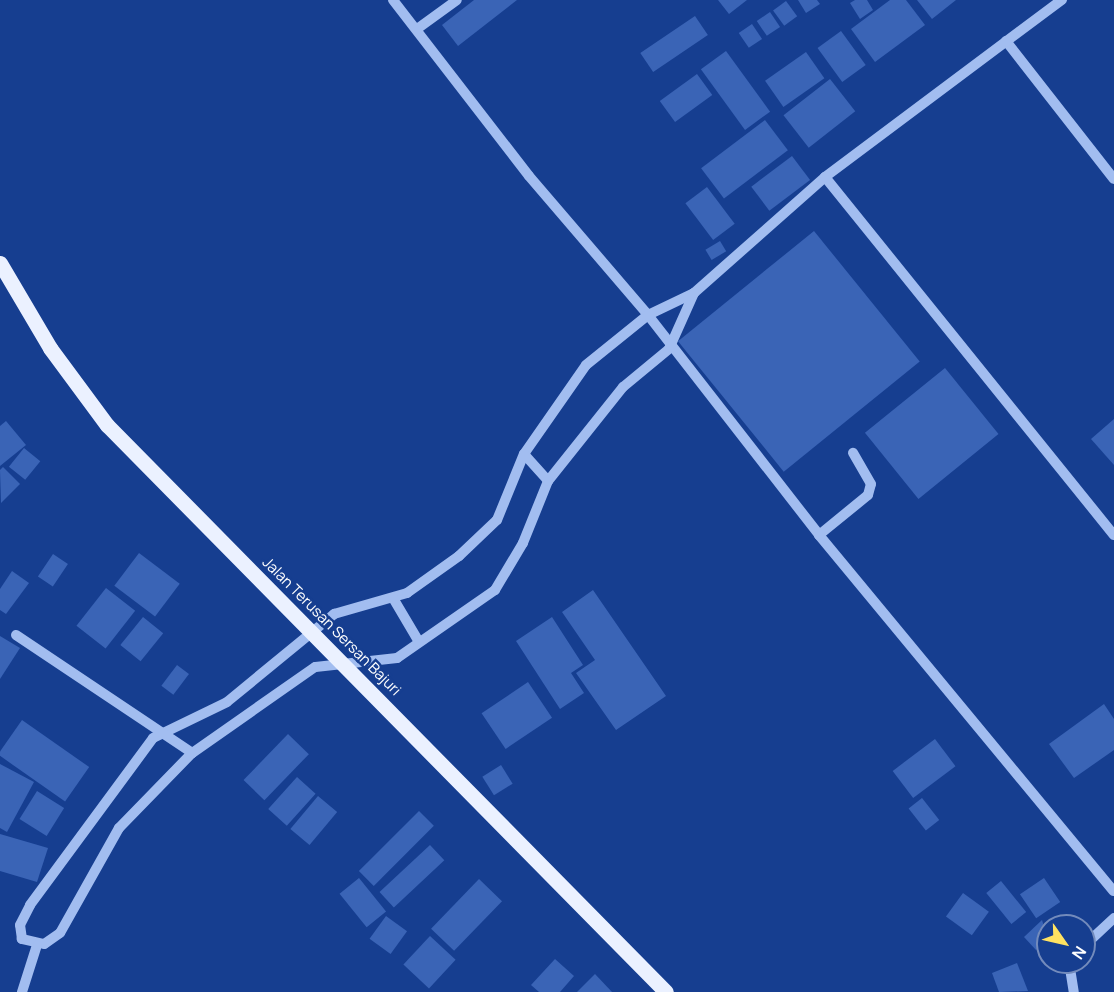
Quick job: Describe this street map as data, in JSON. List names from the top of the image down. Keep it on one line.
{"streets":{"main road":["Jalan Terusan Sersan Bajuri"]},"north":"bottom right"}
